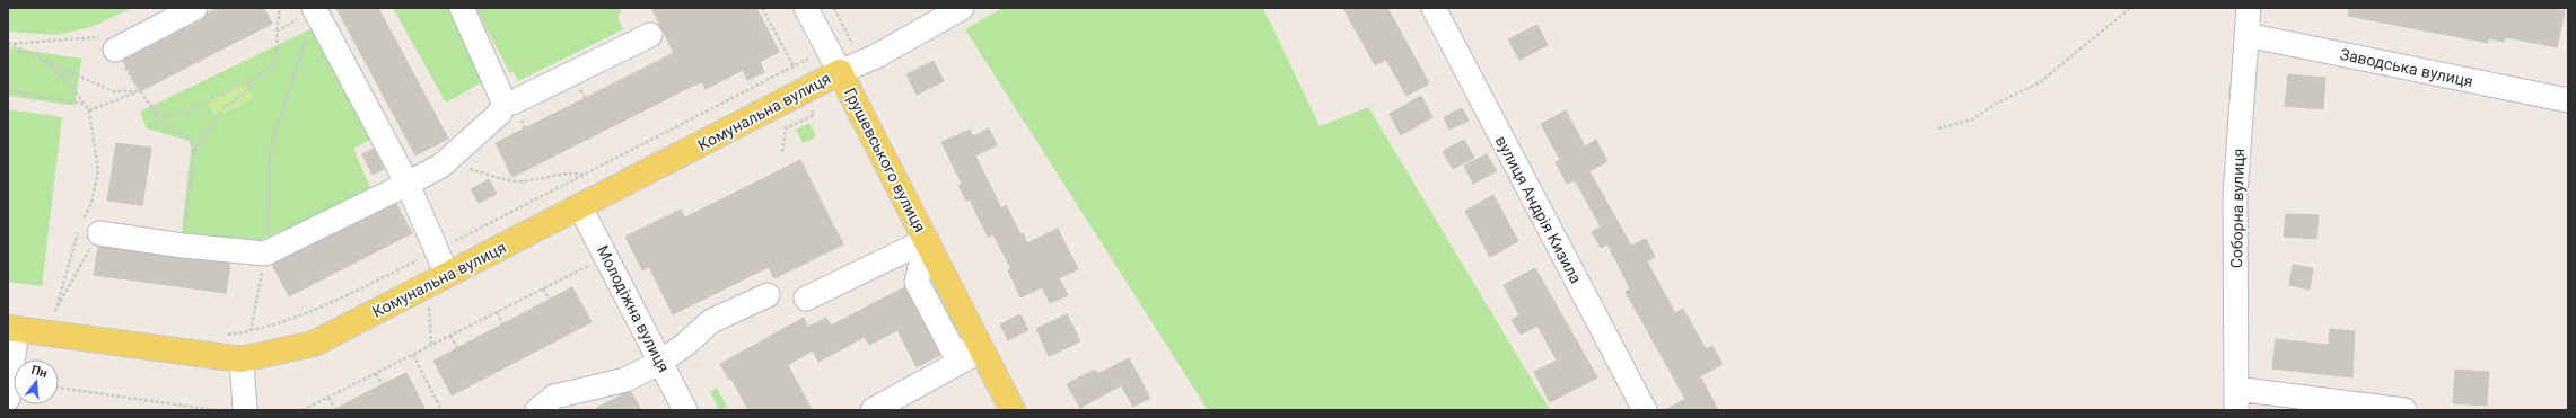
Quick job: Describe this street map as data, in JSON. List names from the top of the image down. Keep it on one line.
{"streets":{"main road":["Комунальна вулиця","Грушевського вулиця"],"street":["Заводська вулиця","Соборна вулиця","вулиця Андрія Кизила","Молодіжна вулиця"]},"crossings":[["Заводська вулиця","Соборна вулиця"],["Комунальна вулиця","Грушевського вулиця"],["Комунальна вулиця","Молодіжна вулиця"]],"north":"top"}
